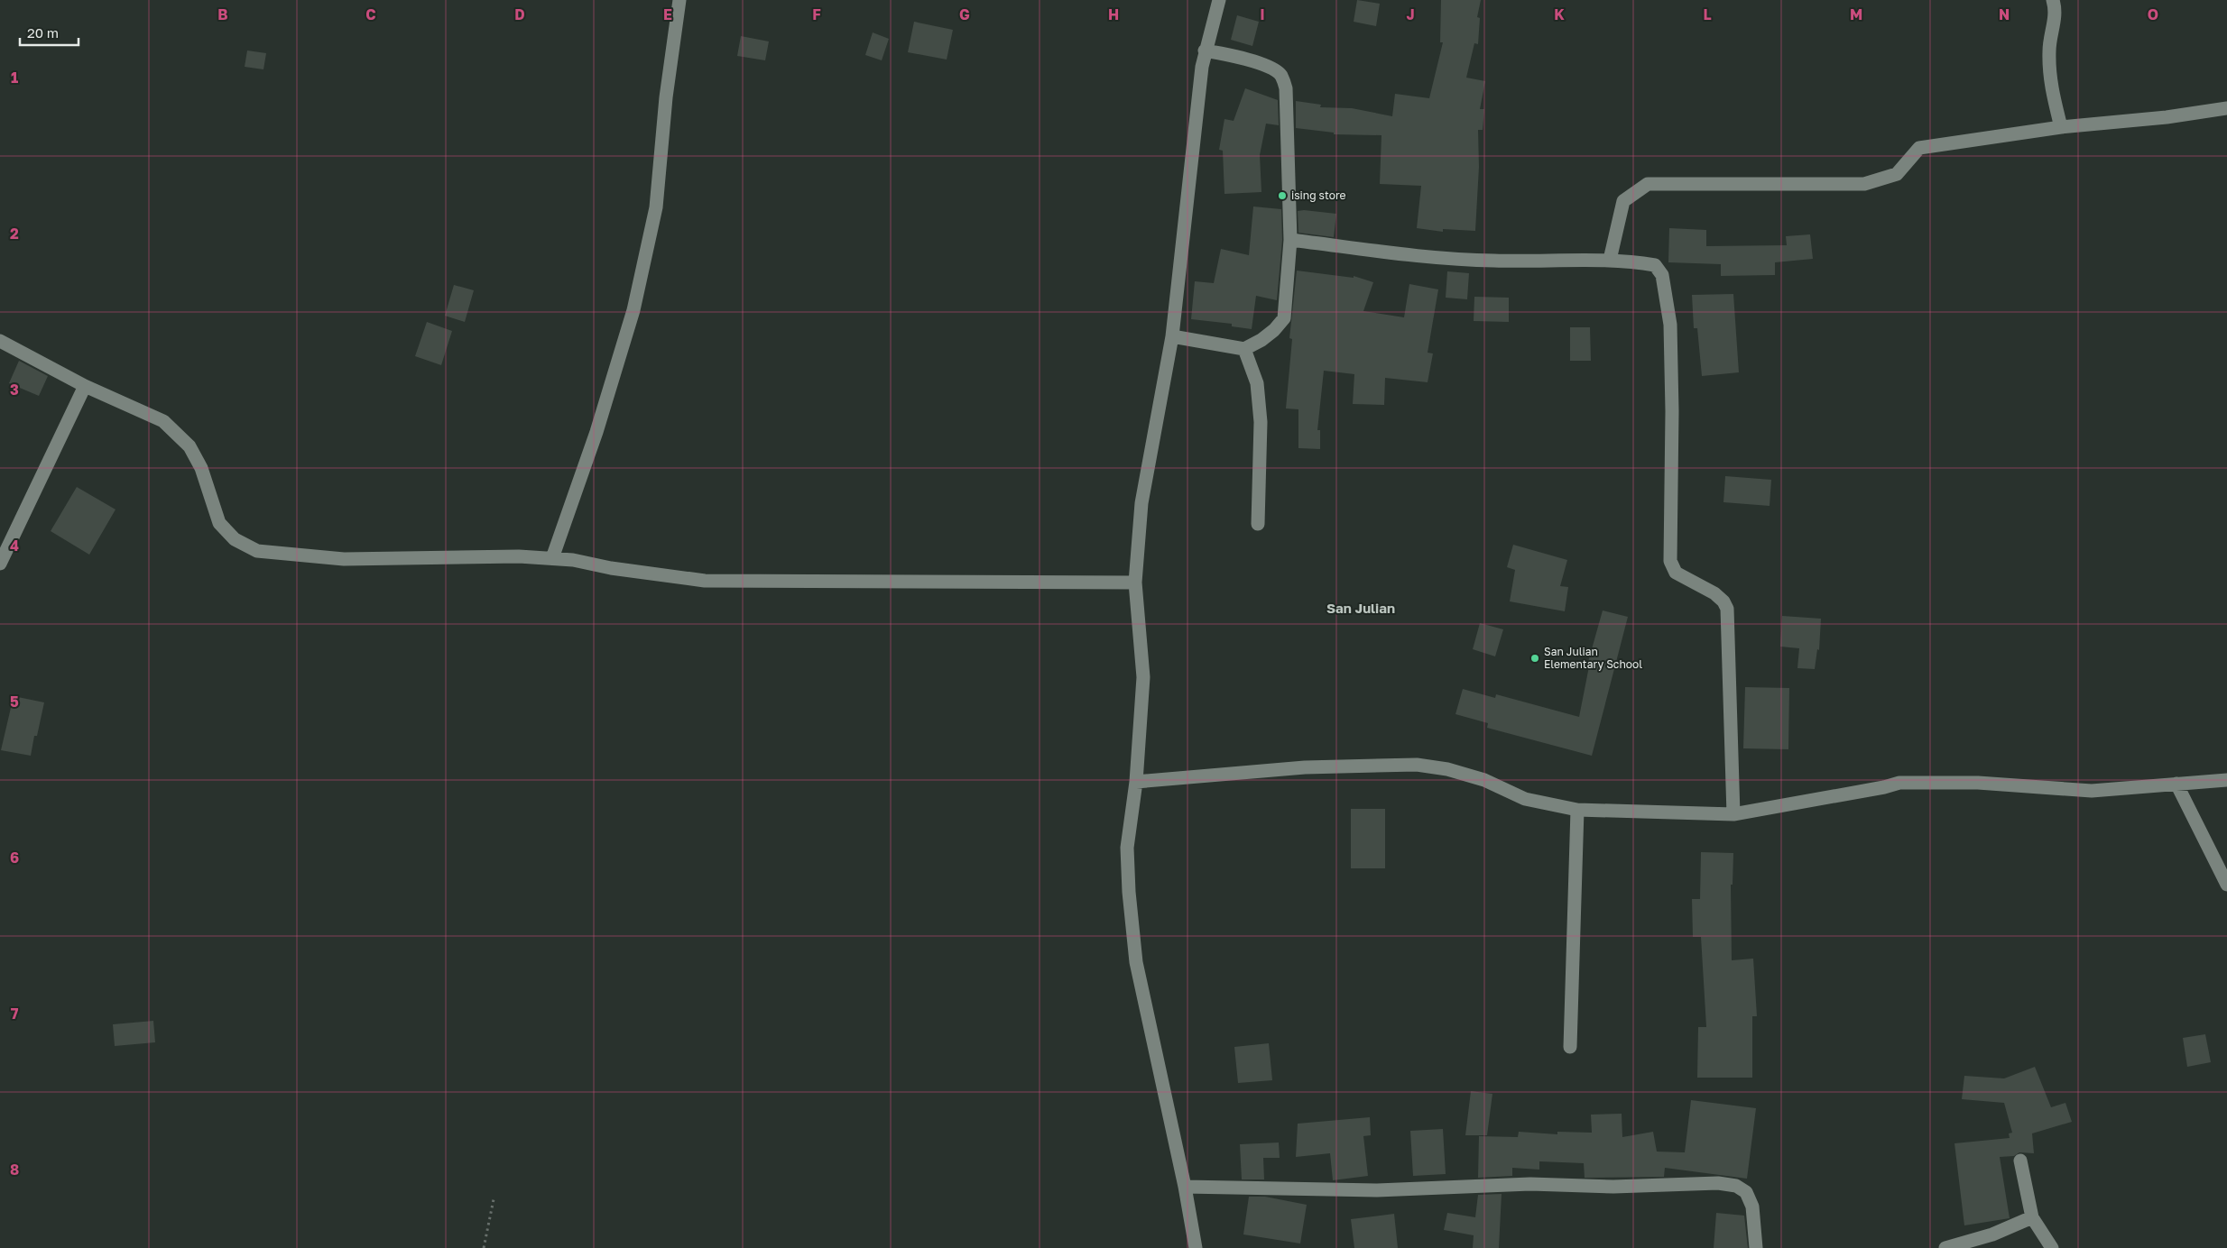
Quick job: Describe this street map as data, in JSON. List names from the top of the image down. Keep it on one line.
{"districts":["San Julian"],"places":["ising store","San Julian Elementary School"],"scale_bar":"20 m","grid":{"columns":["B","C","D","E","F","G","H","I","J","K","L","M","N","O"],"rows":["1","2","3","4","5","6","7","8"]}}
